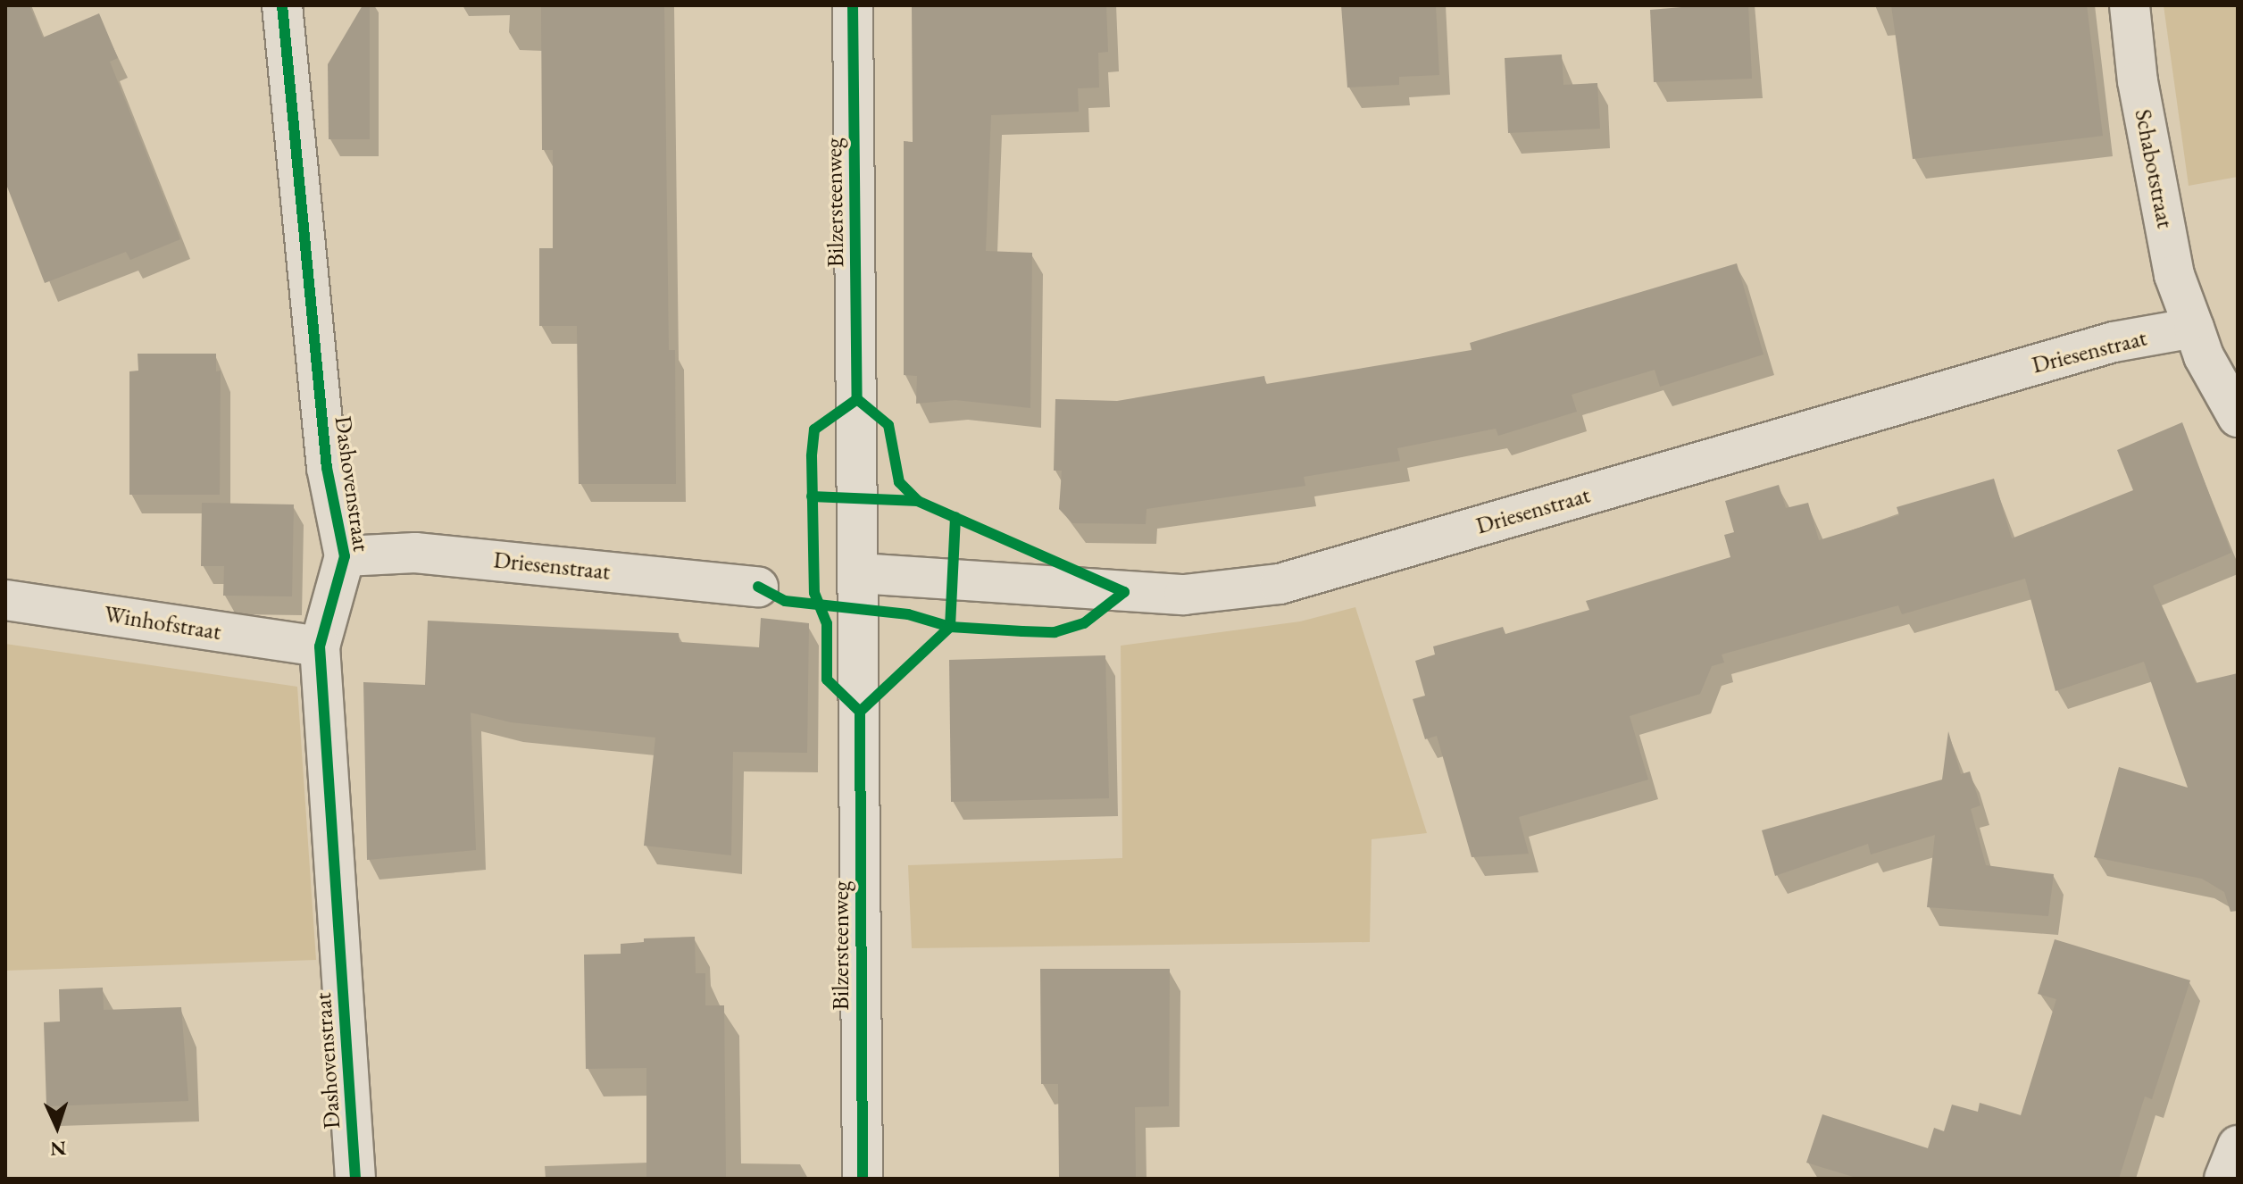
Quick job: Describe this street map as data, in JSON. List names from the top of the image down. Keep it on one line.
{"streets":{"street":["Schabotstraat","Bilzersteenweg","Driesenstraat","Dashovenstraat","Winhofstraat"]},"crossings":[["Schabotstraat","Driesenstraat"],["Bilzersteenweg","Driesenstraat"],["Driesenstraat","Dashovenstraat"],["Dashovenstraat","Winhofstraat"]],"north":"bottom"}
